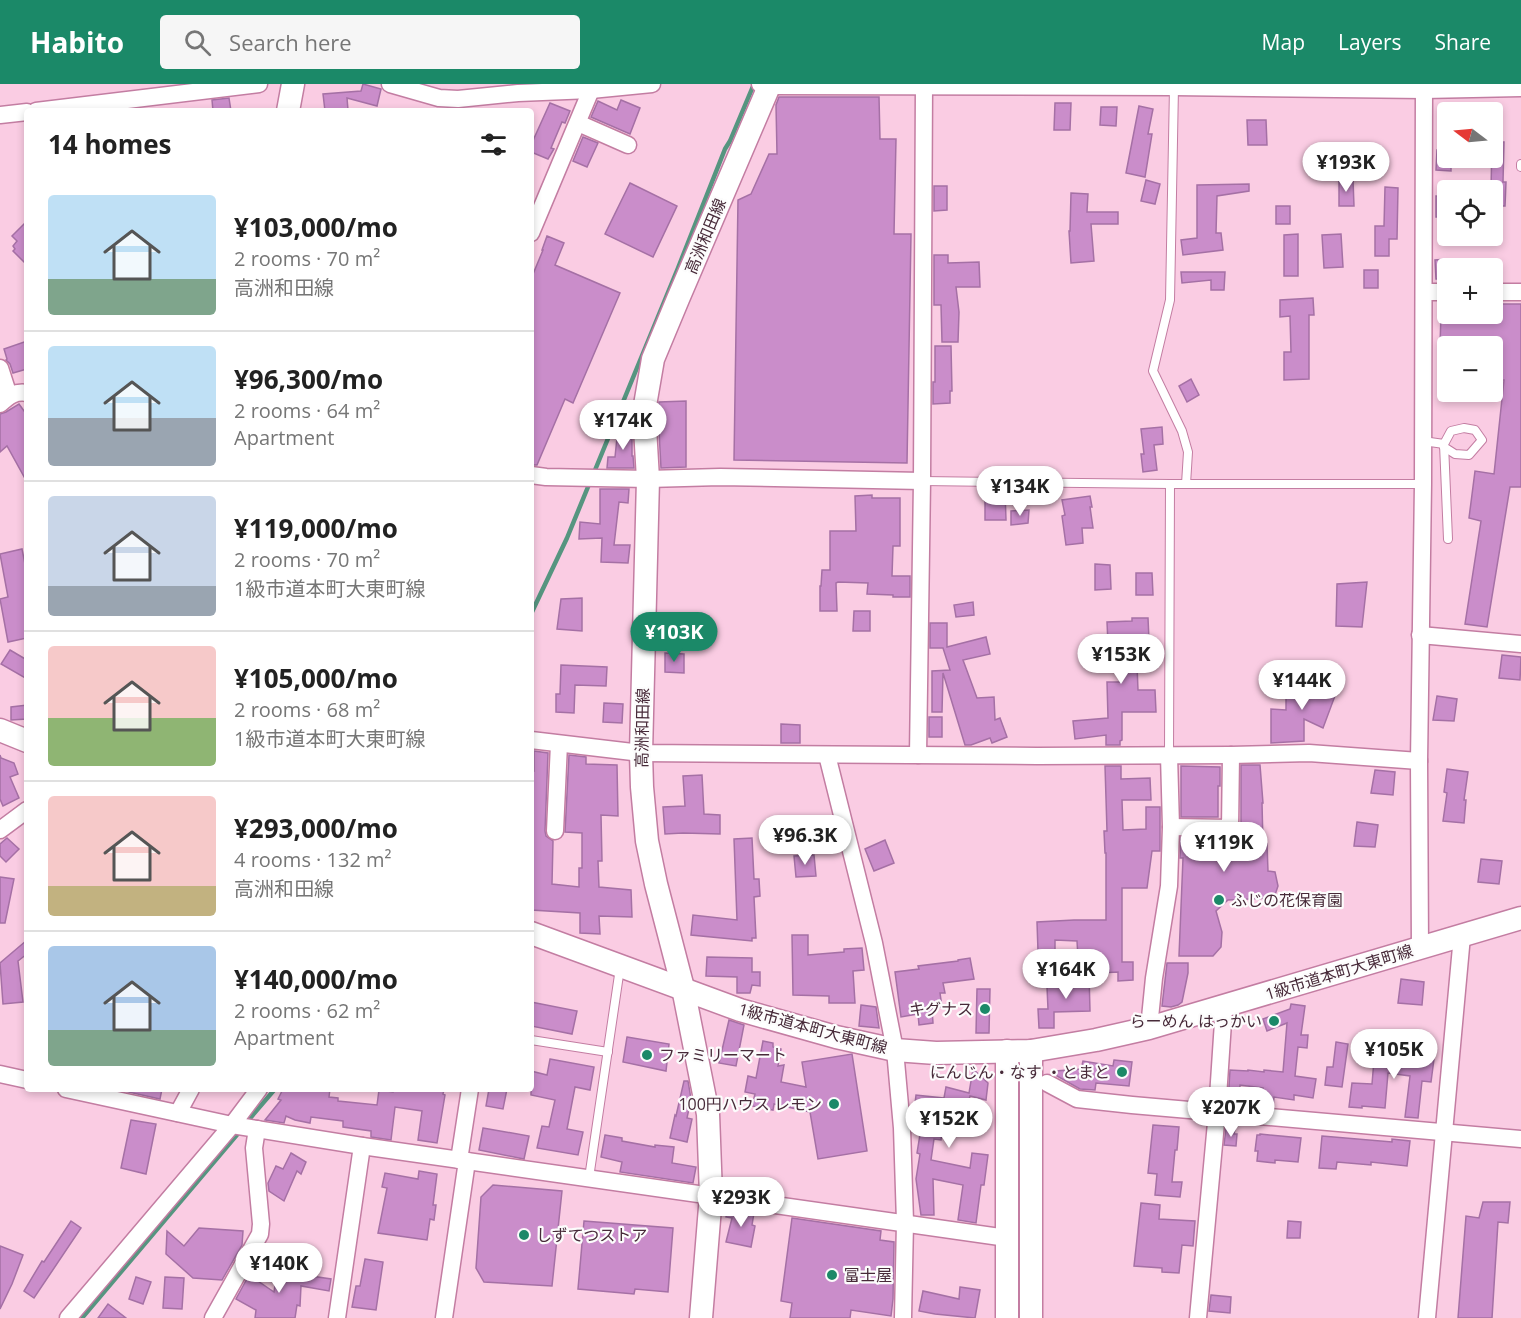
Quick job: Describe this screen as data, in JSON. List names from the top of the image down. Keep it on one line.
{"streets":{"street":["高洲和田線","1級市道本町大東町線"]},"crossings":[["高洲和田線","1級市道本町大東町線"]],"places":["ふじの花保育園","キグナス","らーめん はっかい","ファミリーマート","にんじん・なす ・とまと","100円ハウス レモン","しずてつストア","富士屋"],"north":"left","page":{"header":"Habito","search":"Search here","nav":["Map","Layers","Share"],"map_buttons":["+","−"],"heading":"14 homes","price":["¥193K","¥174K","¥134K","¥103K","¥153K","¥144K","¥96.3K","¥119K","¥164K","¥105K","¥207K","¥152K","¥293K","¥140K"],"list":[{"name":"¥103,000/mo","note":"2 rooms · 70 m² · 高洲和田線"},{"name":"¥96,300/mo","note":"2 rooms · 64 m² · Apartment"},{"name":"¥119,000/mo","note":"2 rooms · 70 m² · 1級市道本町大東町線"},{"name":"¥105,000/mo","note":"2 rooms · 68 m² · 1級市道本町大東町線"},{"name":"¥293,000/mo","note":"4 rooms · 132 m² · 高洲和田線"},{"name":"¥140,000/mo","note":"2 rooms · 62 m² · Apartment"}]}}
